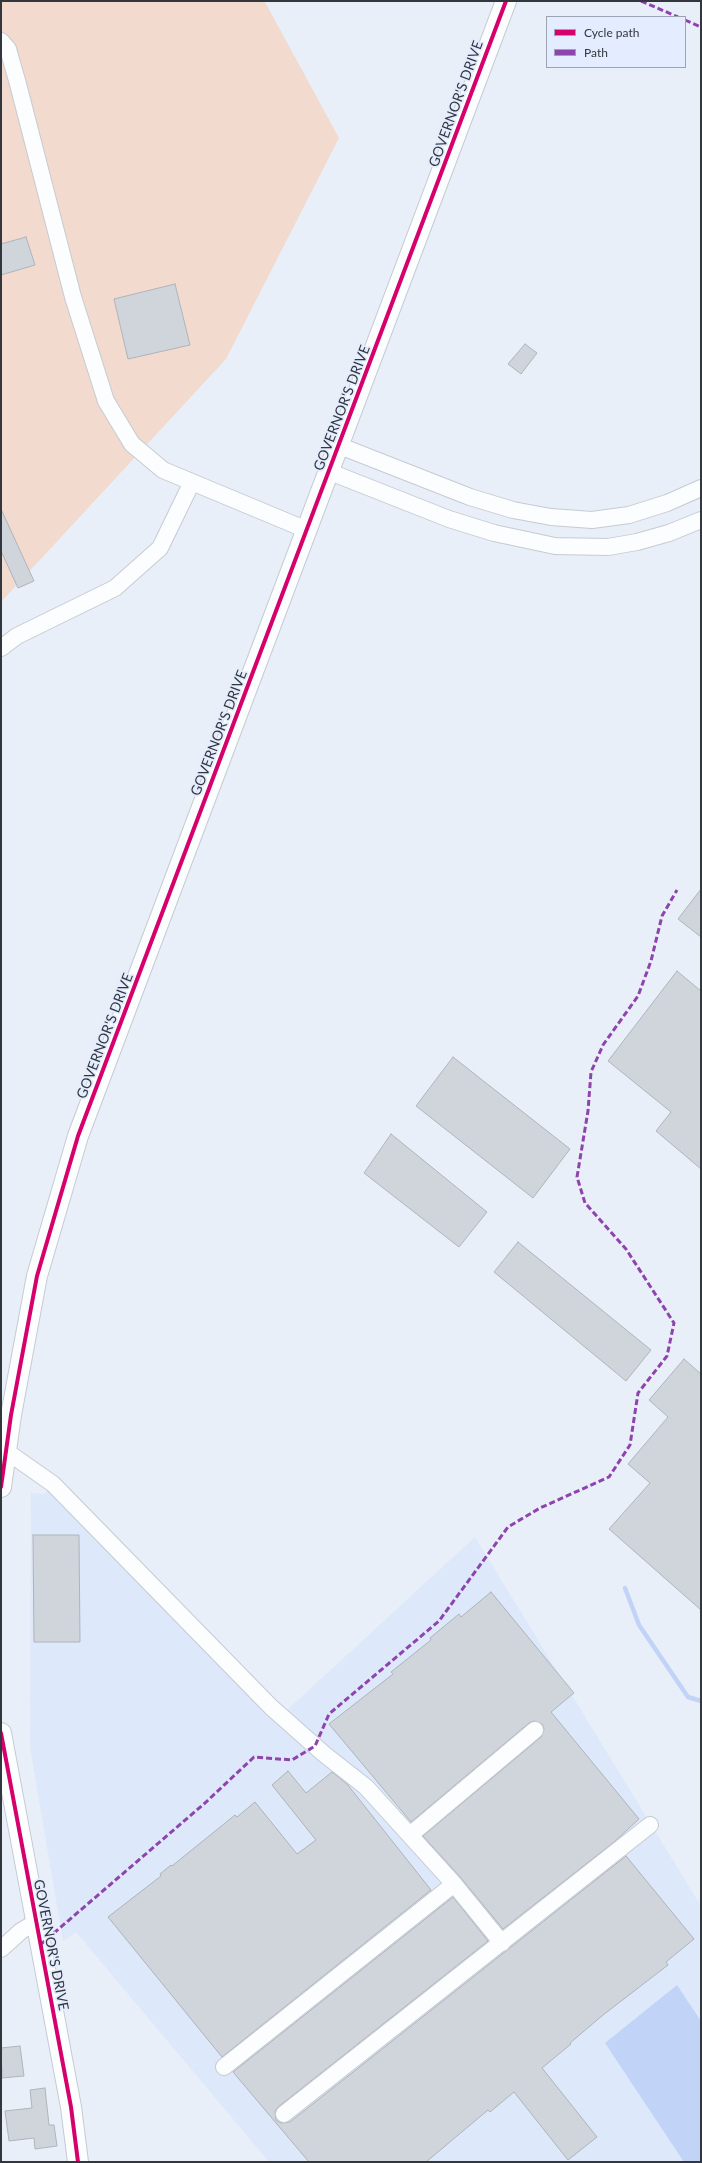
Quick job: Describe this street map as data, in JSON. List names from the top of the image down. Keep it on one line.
{"streets":{"main road":["GOVERNOR'S DRIVE"]},"legend":["Cycle path","Path"]}
